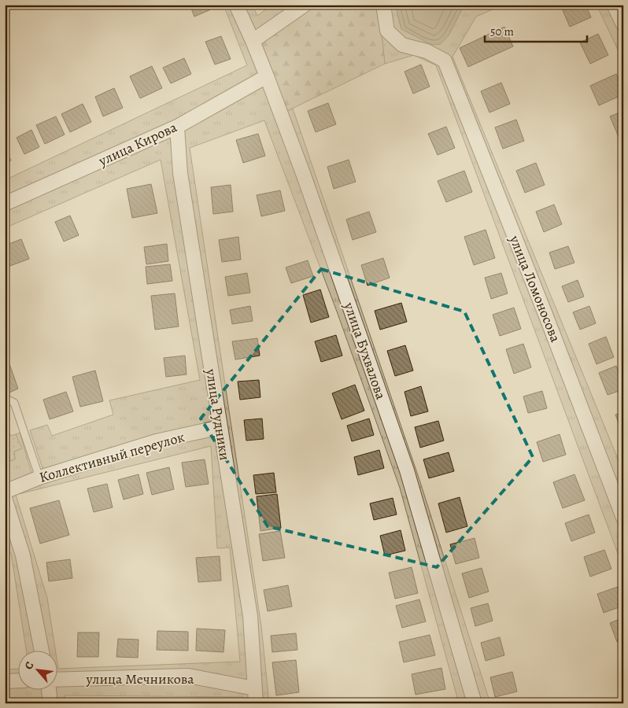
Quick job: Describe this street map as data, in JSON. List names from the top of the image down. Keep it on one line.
{"streets":{"street":["улица Кирова","улица Ломоносова","улица Бухвалова","улица Рудники","Коллективный переулок","улица Мечникова"]},"crossings":[["улица Кирова","улица Бухвалова"],["улица Кирова","улица Рудники"],["улица Рудники","Коллективный переулок"],["улица Рудники","улица Мечникова"]],"scale_bar":"50 m","north":"top left"}
